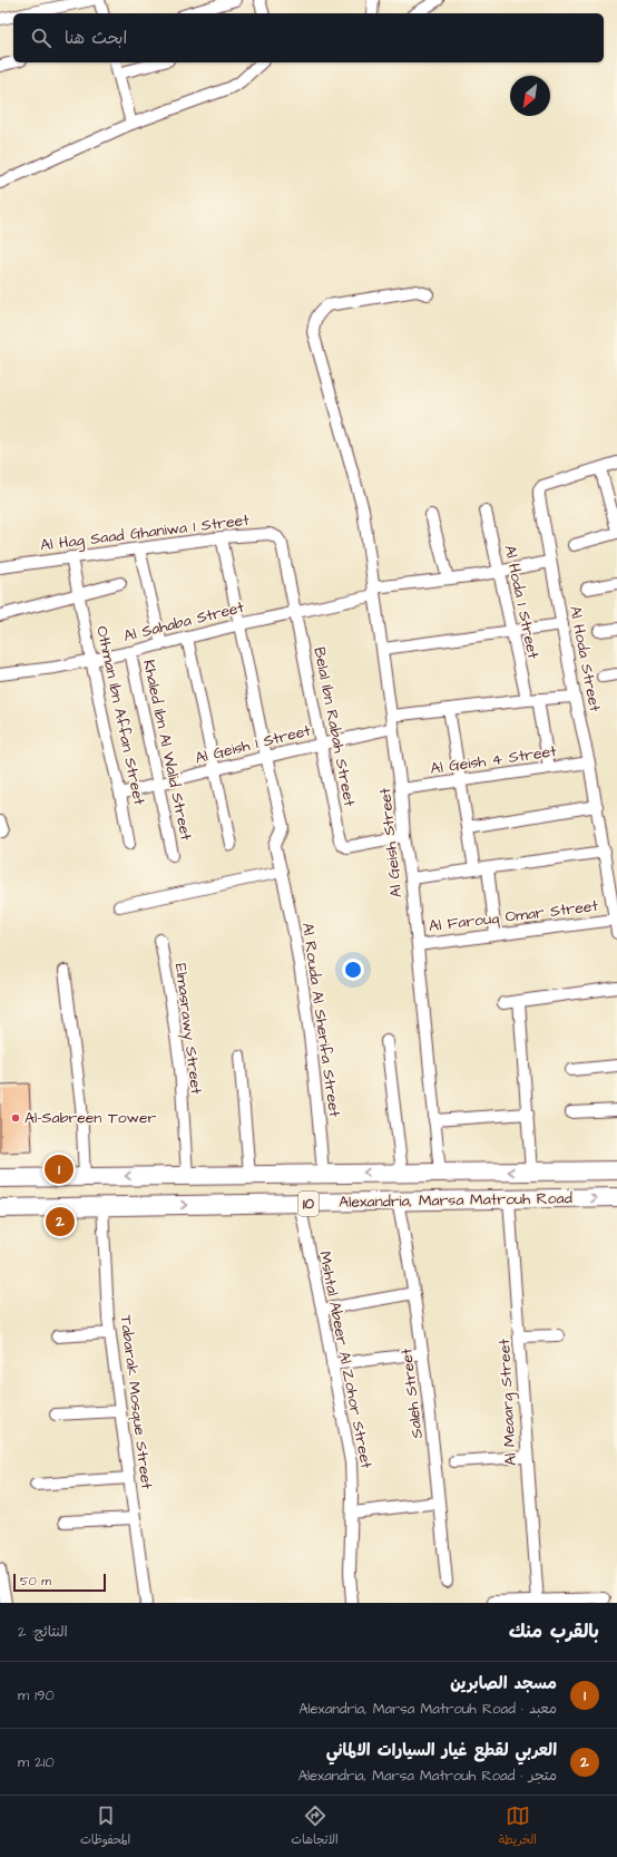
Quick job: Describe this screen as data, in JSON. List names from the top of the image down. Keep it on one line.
{"streets":{"main road":["Alexandria, Marsa Matrouh Road","10"],"street":["Al Hag Saad Ghaniwa 1 Street","Al Hoda 1 Street","Al Sahaba Street","Al Hoda Street","Othman Ibn Affan Street","Belal Ibn Rabah Street","Al Geish 1 Street","Khaled Ibn Al Walid Street","Al Geish 4 Street","Al Geish Street","Al Farouq Omar Street","Al Rouda Al Sherifa Street","Elmasrawy Street","Mshtal Abeer Al Zohor Street","Saleh Street","Tabarak Mosque Street","Al Meaarg Street"]},"crossings":[["Al Hag Saad Ghaniwa 1 Street","Othman Ibn Affan Street"],["Al Hag Saad Ghaniwa 1 Street","Belal Ibn Rabah Street"],["Al Hag Saad Ghaniwa 1 Street","Al Rouda Al Sherifa Street"],["Al Hoda 1 Street","Al Sahaba Street"],["Al Hoda 1 Street","Al Geish 4 Street"],["Al Sahaba Street","Al Hoda Street"],["Al Sahaba Street","Othman Ibn Affan Street"],["Al Sahaba Street","Belal Ibn Rabah Street"],["Al Sahaba Street","Khaled Ibn Al Walid Street"],["Al Sahaba Street","Al Geish Street"],["Al Sahaba Street","Al Rouda Al Sherifa Street"],["Al Hoda Street","Al Geish 4 Street"],["Al Hoda Street","Al Farouq Omar Street"],["Othman Ibn Affan Street","Al Geish 1 Street"],["Belal Ibn Rabah Street","Al Geish 1 Street"],["Belal Ibn Rabah Street","Al Geish Street"],["Al Geish 1 Street","Khaled Ibn Al Walid Street"],["Al Geish 1 Street","Al Geish Street"],["Al Geish 1 Street","Al Rouda Al Sherifa Street"],["Al Geish 4 Street","Al Geish Street"],["Al Geish Street","Al Farouq Omar Street"],["Al Geish Street","Alexandria, Marsa Matrouh Road"],["Al Rouda Al Sherifa Street","Alexandria, Marsa Matrouh Road"],["Elmasrawy Street","Alexandria, Marsa Matrouh Road"],["Alexandria, Marsa Matrouh Road","Mshtal Abeer Al Zohor Street"],["Alexandria, Marsa Matrouh Road","Saleh Street"],["Alexandria, Marsa Matrouh Road","Tabarak Mosque Street"],["Alexandria, Marsa Matrouh Road","Al Meaarg Street"]],"places":["Al-Sabreen Tower"],"scale_bar":"50 m","north":"bottom left","page":{"search":"ابحث هنا","pins":["1","2"],"scale":"50 m","heading":["بالقرب منك","النتائج: 2"],"list":[{"mark":"1","name":"مسجد الصابرين","note":"معبد · Alexandria, Marsa Matrouh Road","value":"190 m"},{"mark":"2","name":"العربي لقطع غيار السيارات الالماني","note":"متجر · Alexandria, Marsa Matrouh Road","value":"210 m"}],"nav":["الخريطة","الاتجاهات","المحفوظات"]}}
